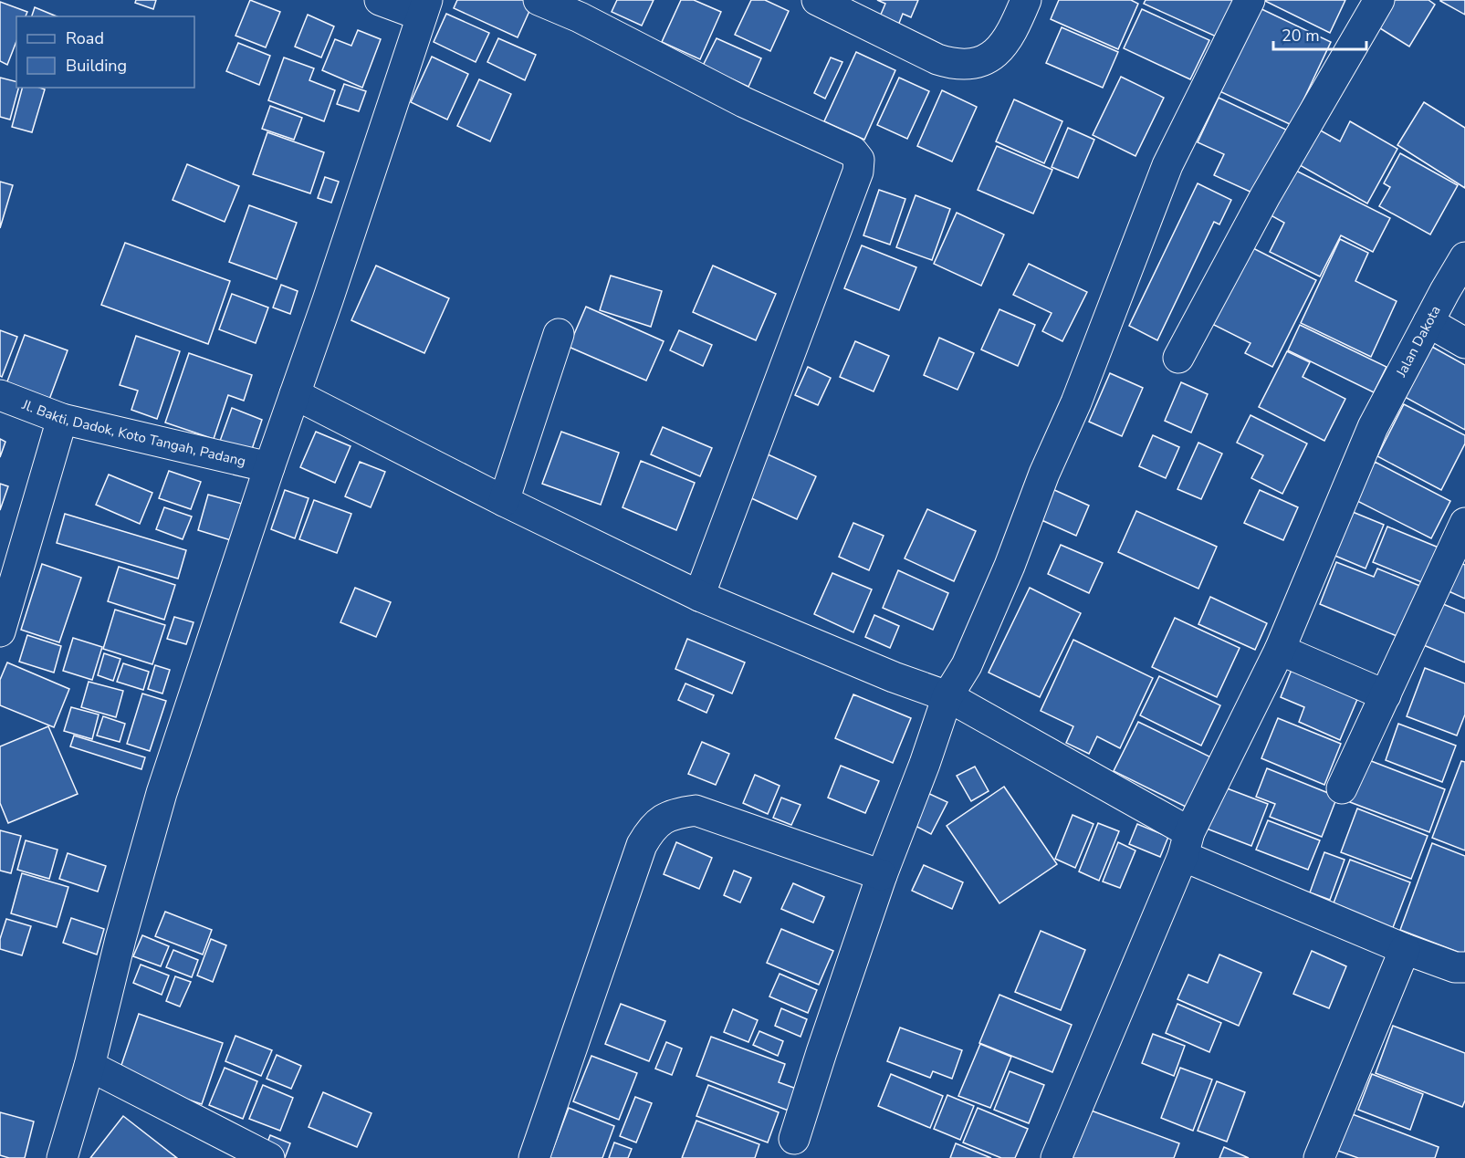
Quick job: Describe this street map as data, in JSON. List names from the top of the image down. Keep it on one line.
{"streets":{"street":["Jalan Dakota","Jl. Bakti, Dadok, Koto Tangah, Padang"]},"legend":["Road","Building"],"scale_bar":"20 m"}
